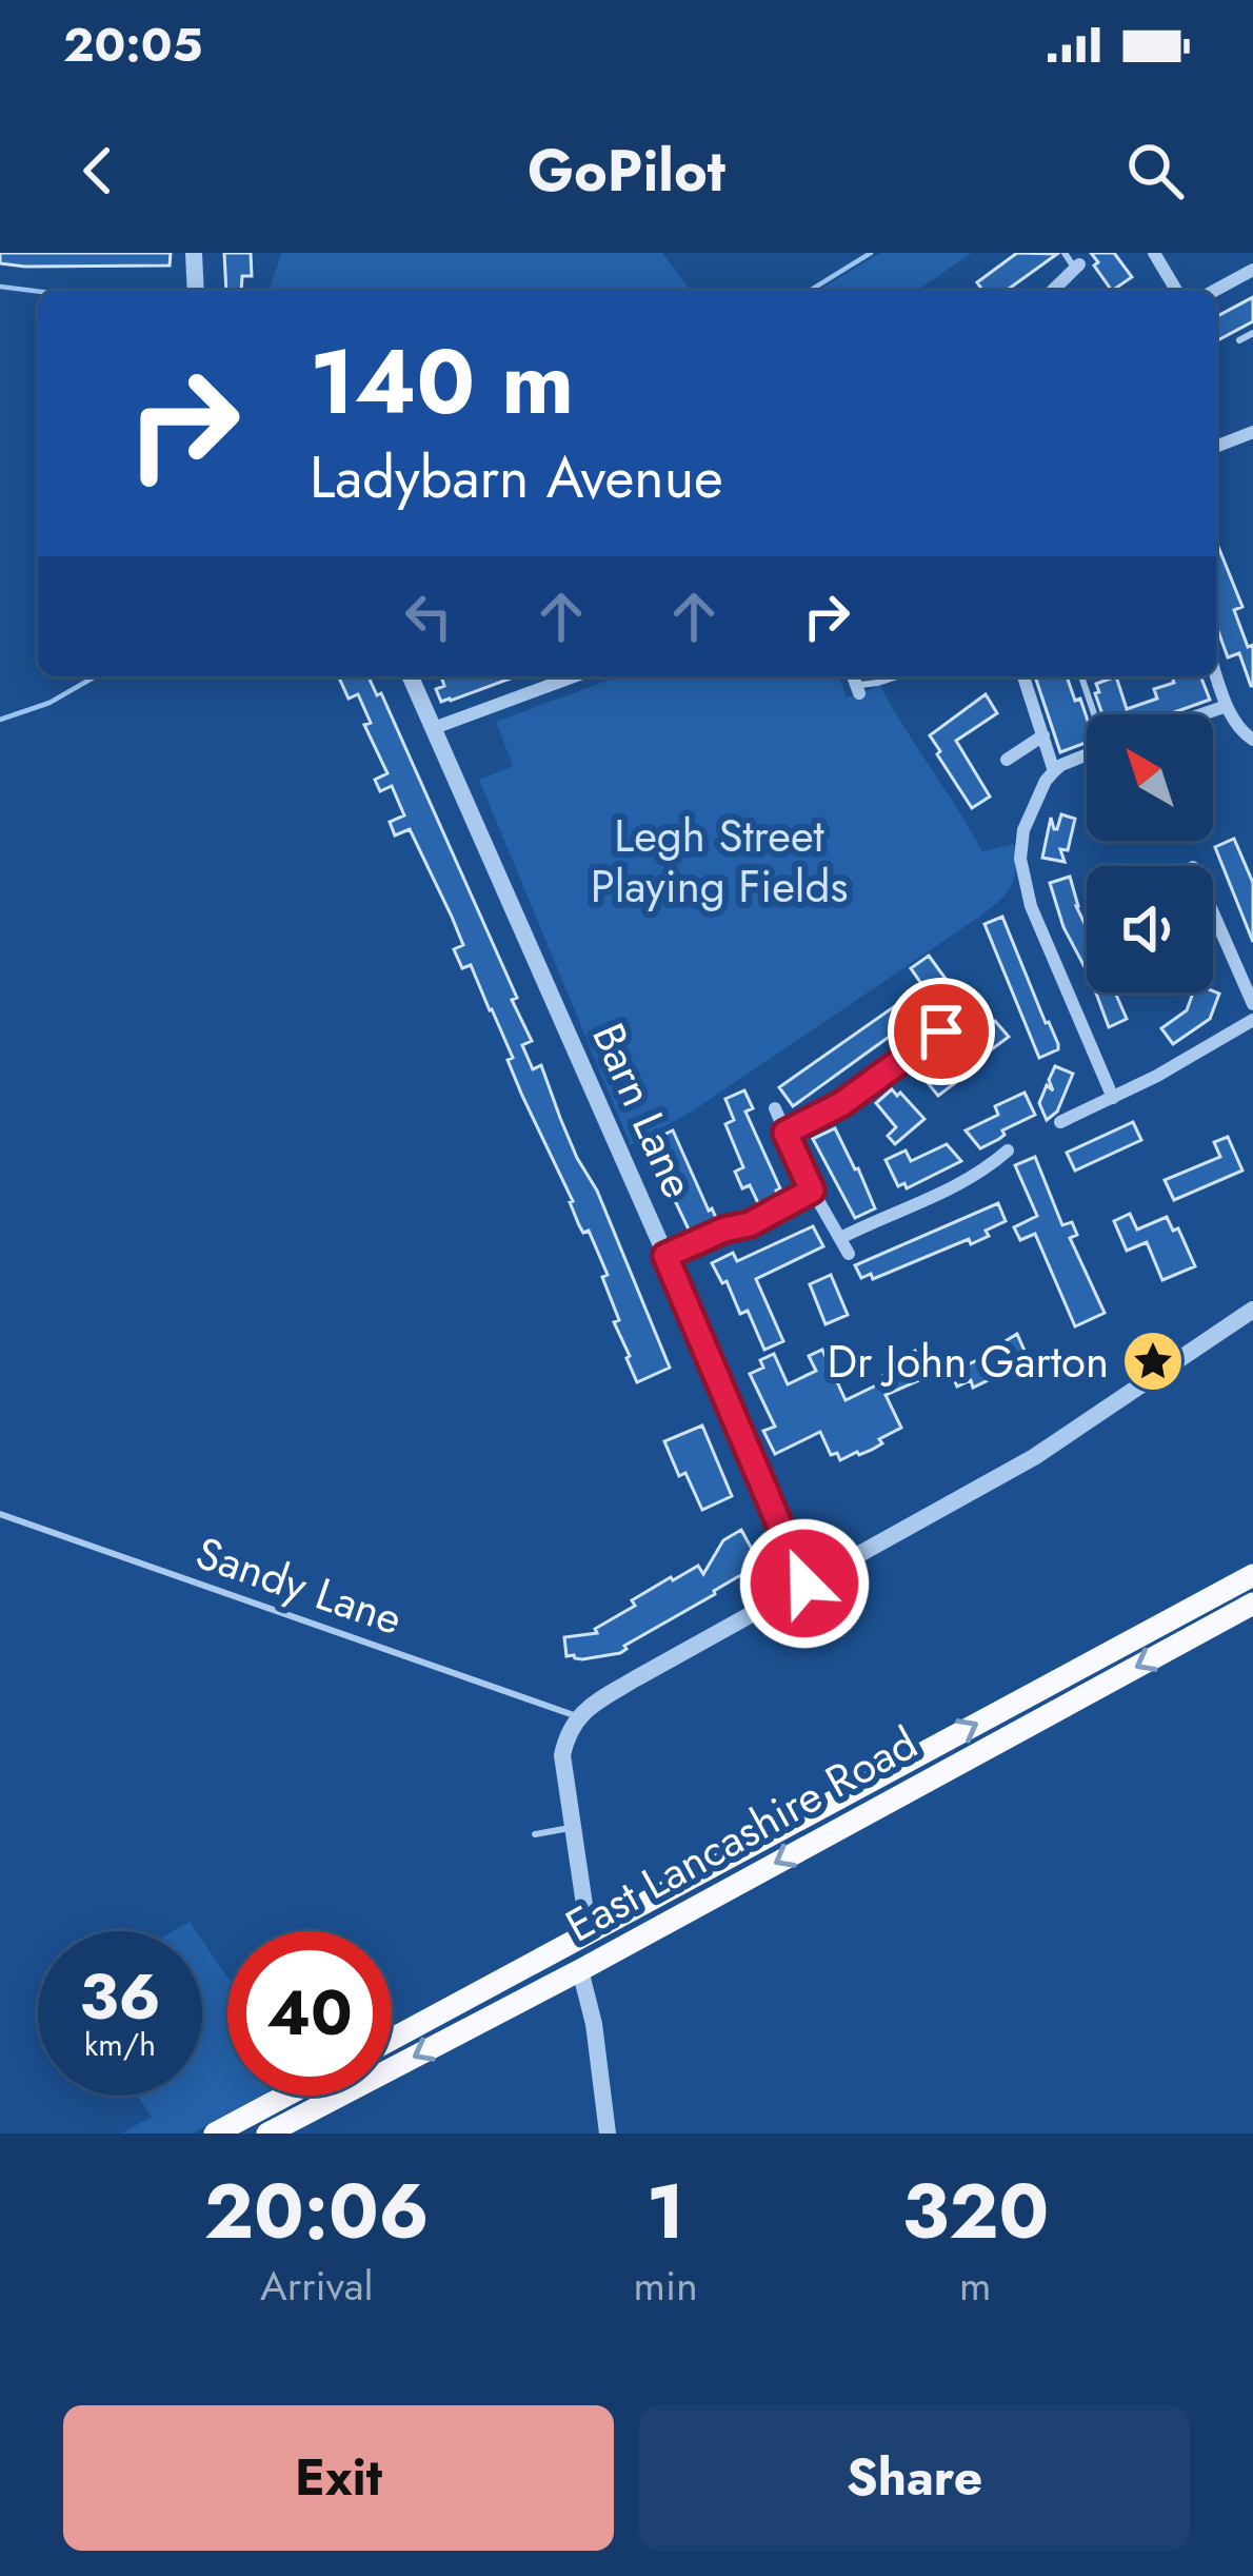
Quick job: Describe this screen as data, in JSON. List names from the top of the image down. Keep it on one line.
{"streets":{"highway":["East Lancashire Road"],"street":["Barn Lane"],"lane":["Sandy Lane"]},"parks":["Legh Street Playing Fields"],"places":{"place":["Dr John Garton"]},"north":"top left","page":{"status":"20:05","header":"GoPilot","turn":["140 m","Ladybarn Avenue"],"speed":"36 km/h","limit":"40","eta":["20:06","Arrival","1","min","320","m"],"buttons":["Exit","Share"]}}
